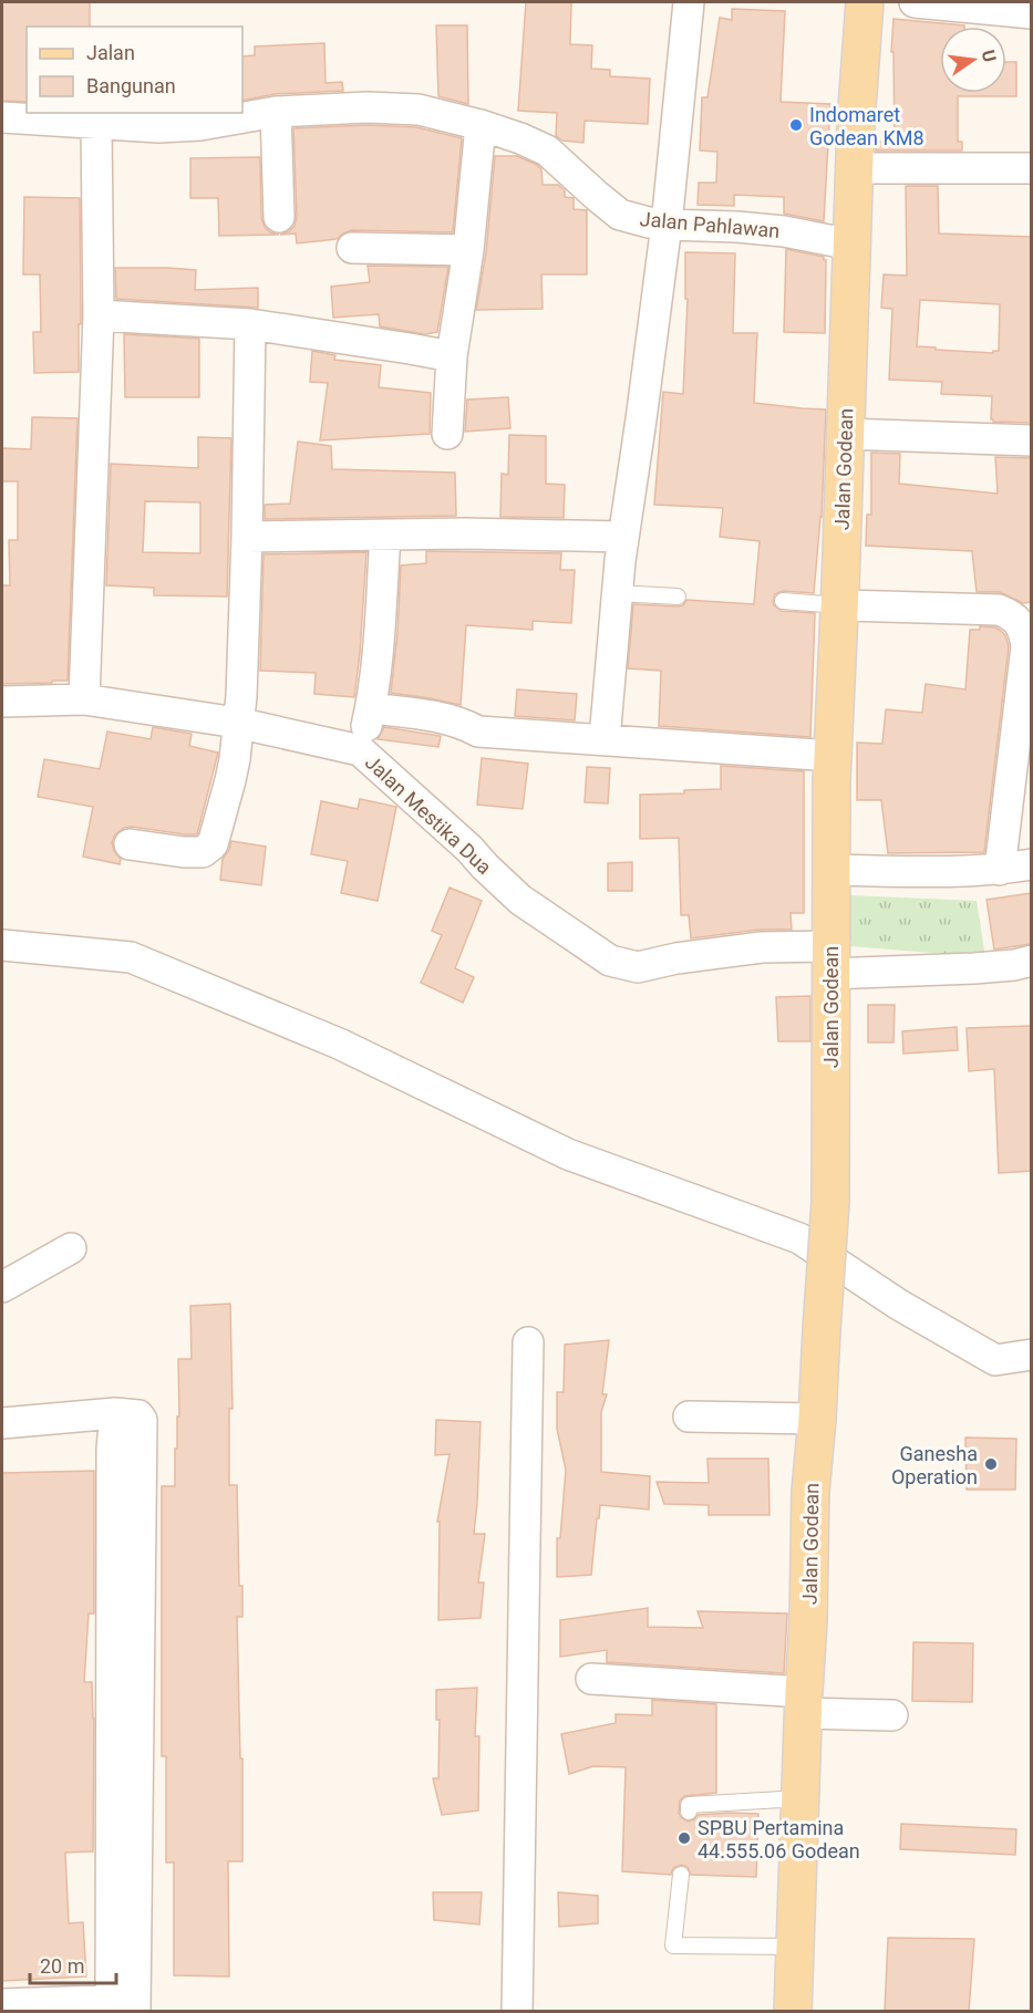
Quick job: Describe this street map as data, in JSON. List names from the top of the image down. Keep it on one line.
{"streets":{"main road":["Jalan Godean"],"street":["Jalan Pahlawan","Jalan Mestika Dua"]},"crossings":[["Jalan Pahlawan","Jalan Godean"],["Jalan Godean","Jalan Mestika Dua"]],"places":["Indomaret Godean KM8","Ganesha Operation","SPBU Pertamina 44.555.06 Godean"],"legend":["Jalan","Bangunan"],"scale_bar":"20 m","north":"right"}
